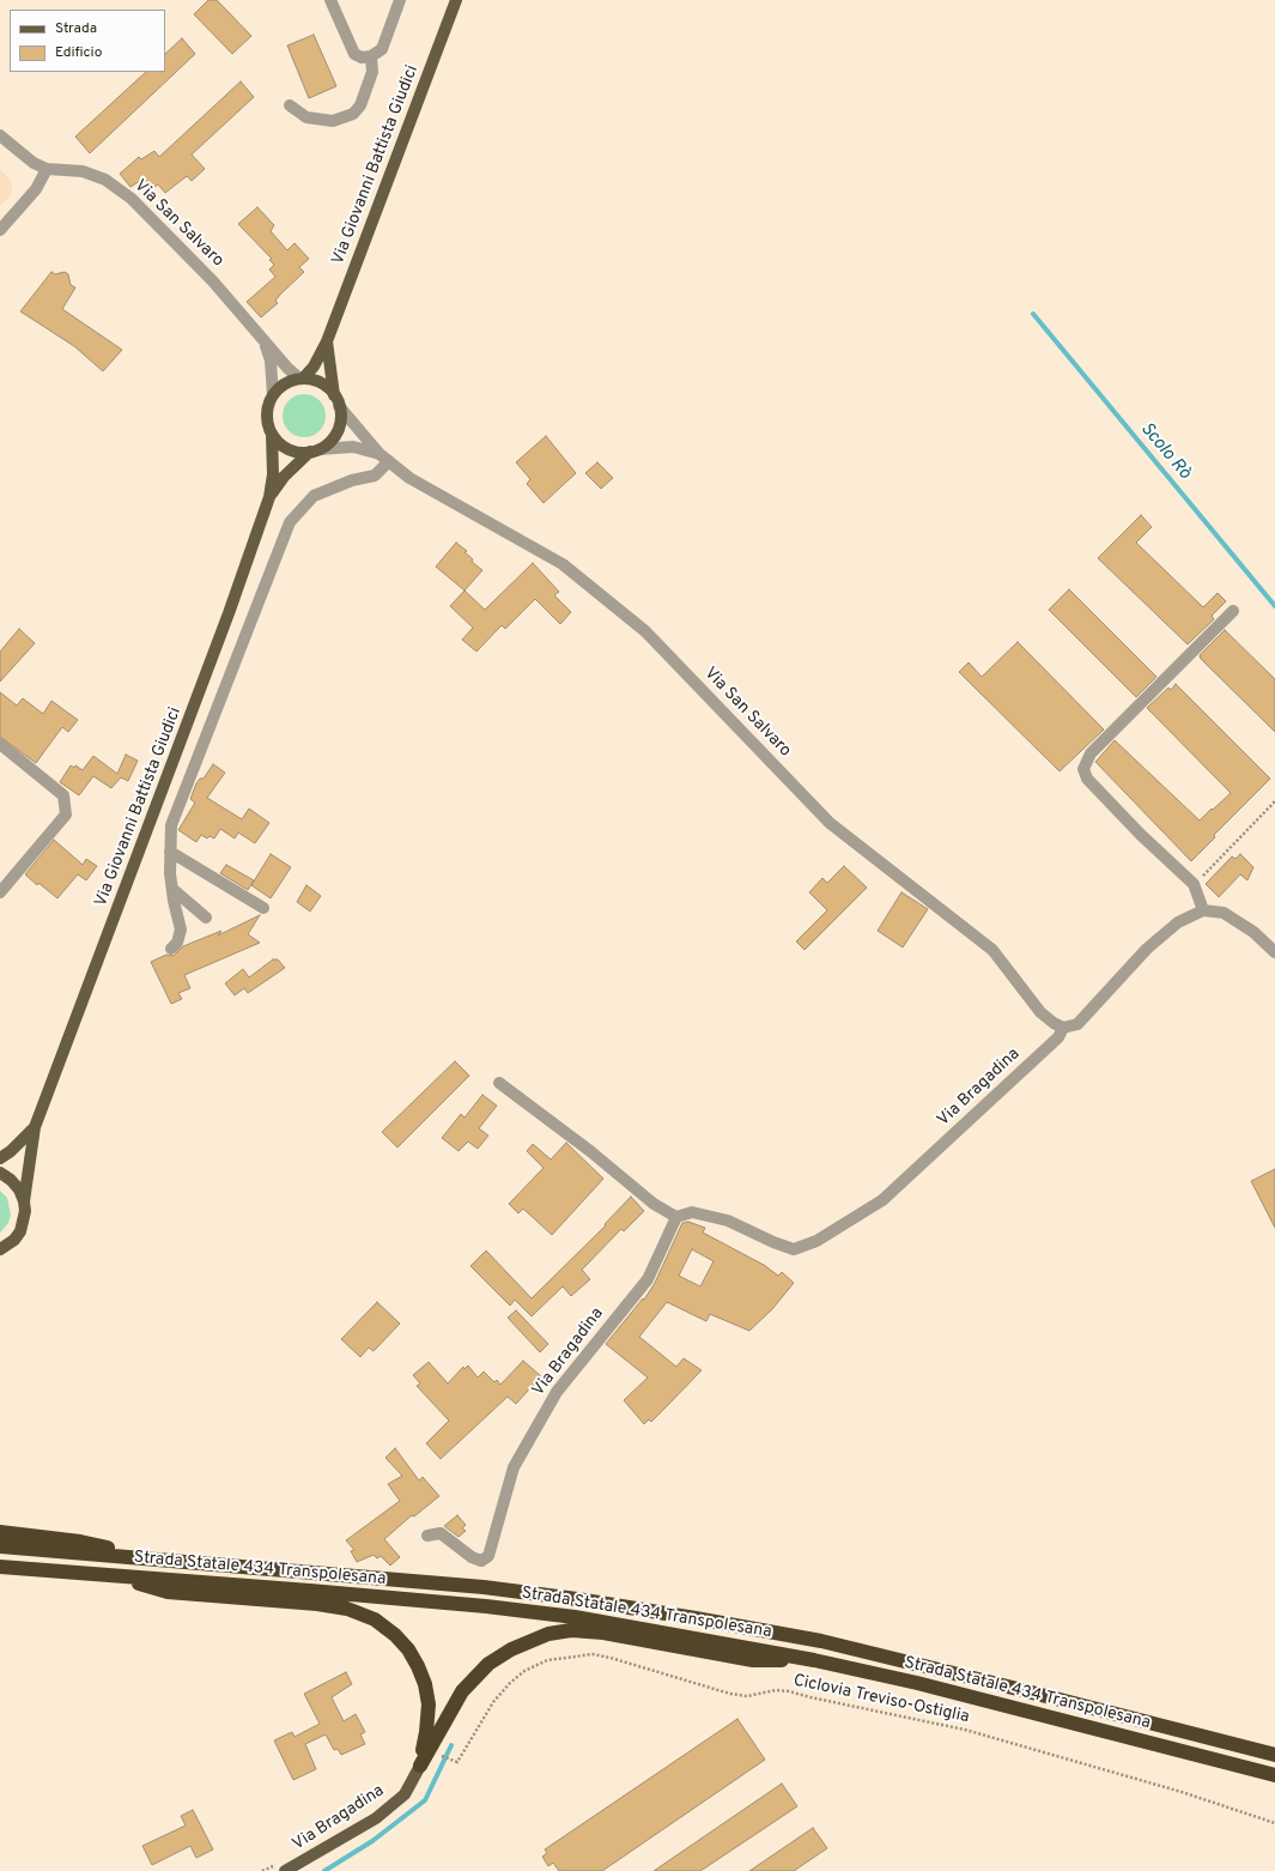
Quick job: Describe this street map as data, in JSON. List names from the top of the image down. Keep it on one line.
{"streets":{"highway":["Strada Statale 434 Transpolesana"],"main road":["Via Giovanni Battista Giudici","Via Bragadina"],"street":["Via San Salvaro"],"path":["Ciclovia Treviso-Ostiglia"]},"crossings":[["Via Giovanni Battista Giudici","Via San Salvaro"],["Via San Salvaro","Via Bragadina"]],"water":["Scolo Rò"],"legend":["Strada","Edificio"]}
